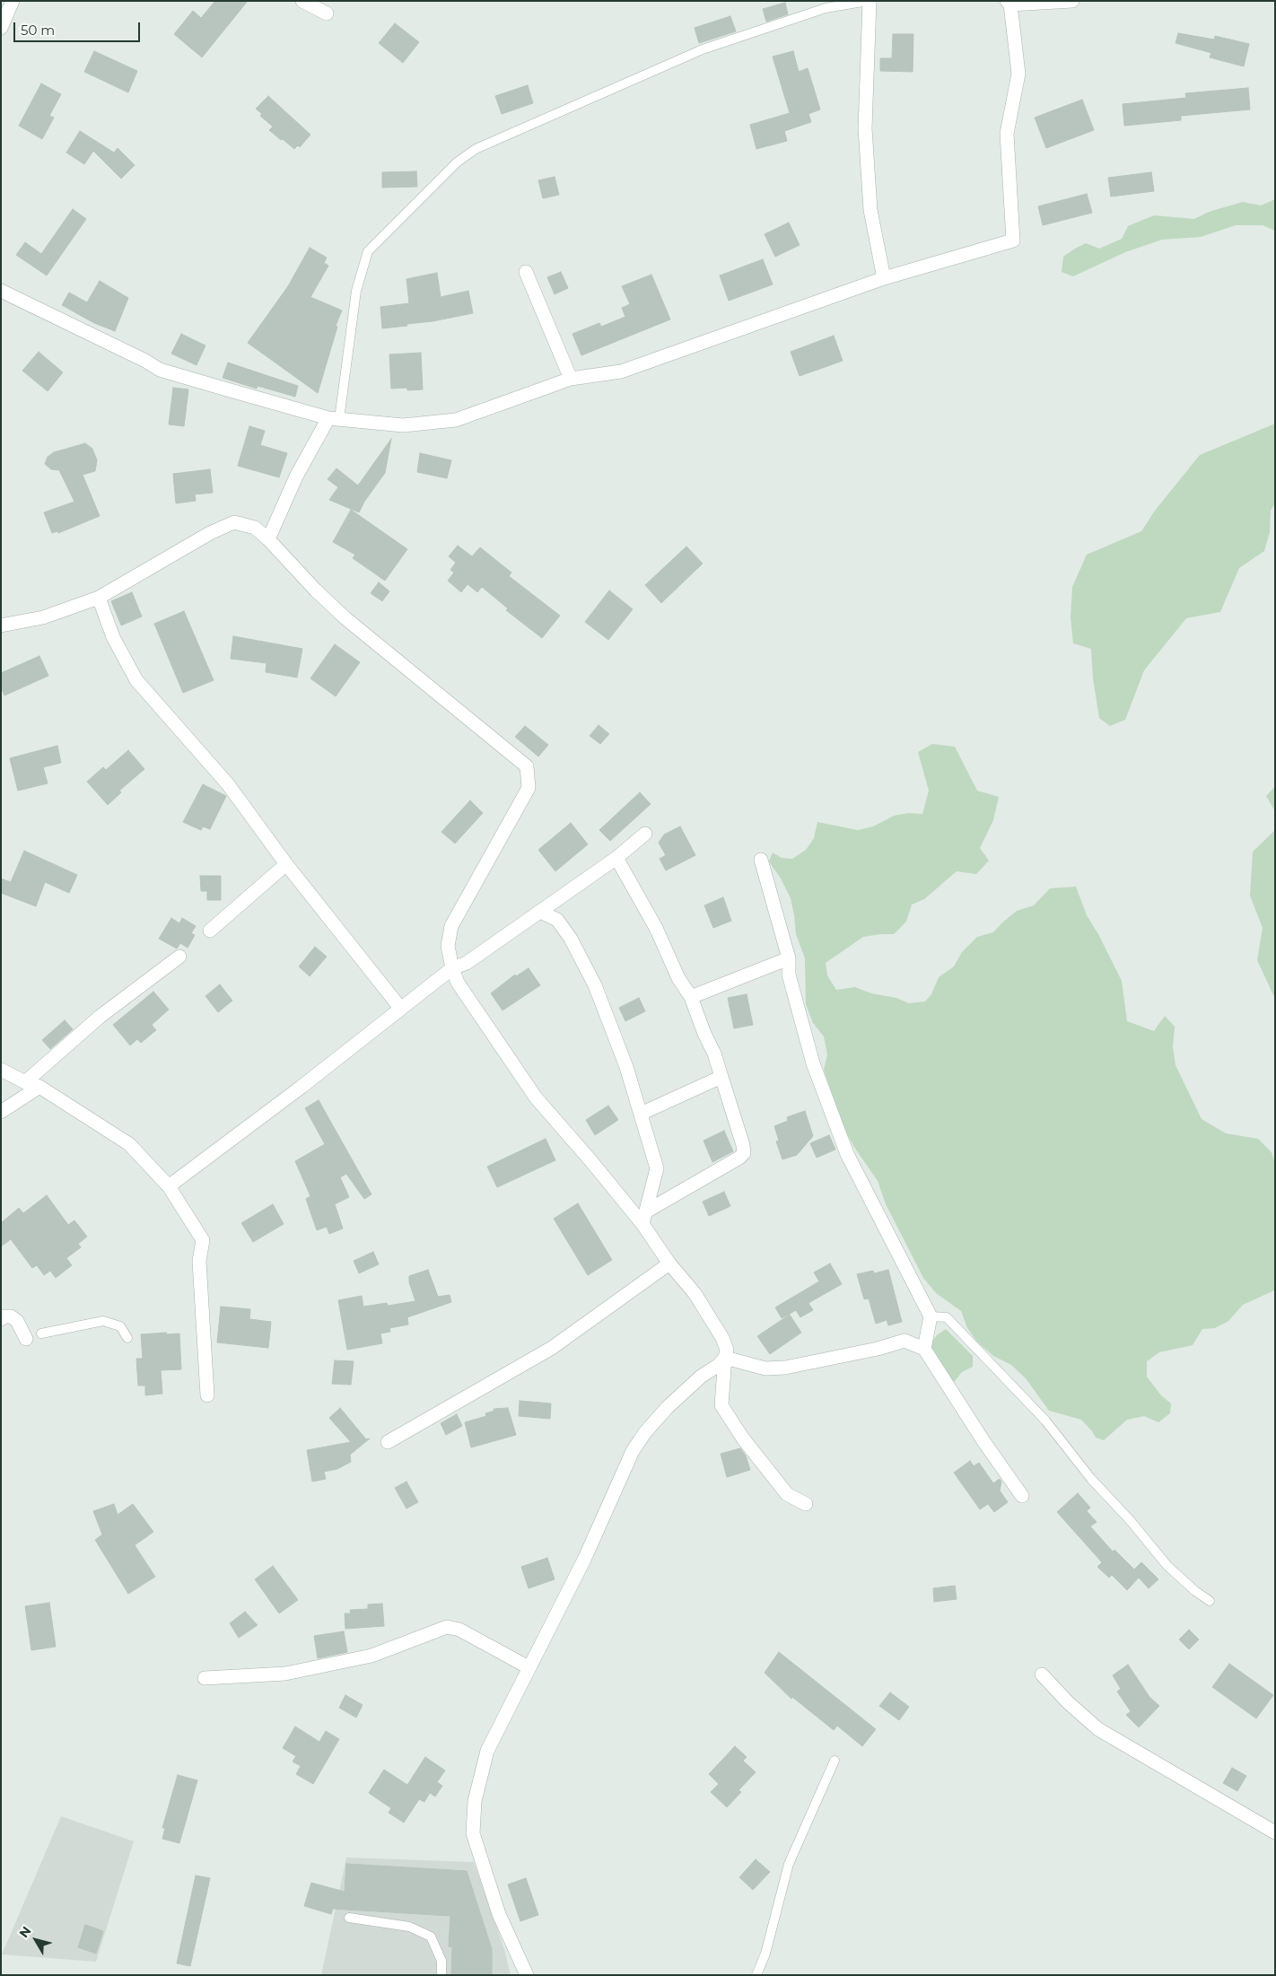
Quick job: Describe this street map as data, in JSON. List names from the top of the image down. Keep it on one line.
{"scale_bar":"50 m","north":"top left"}
